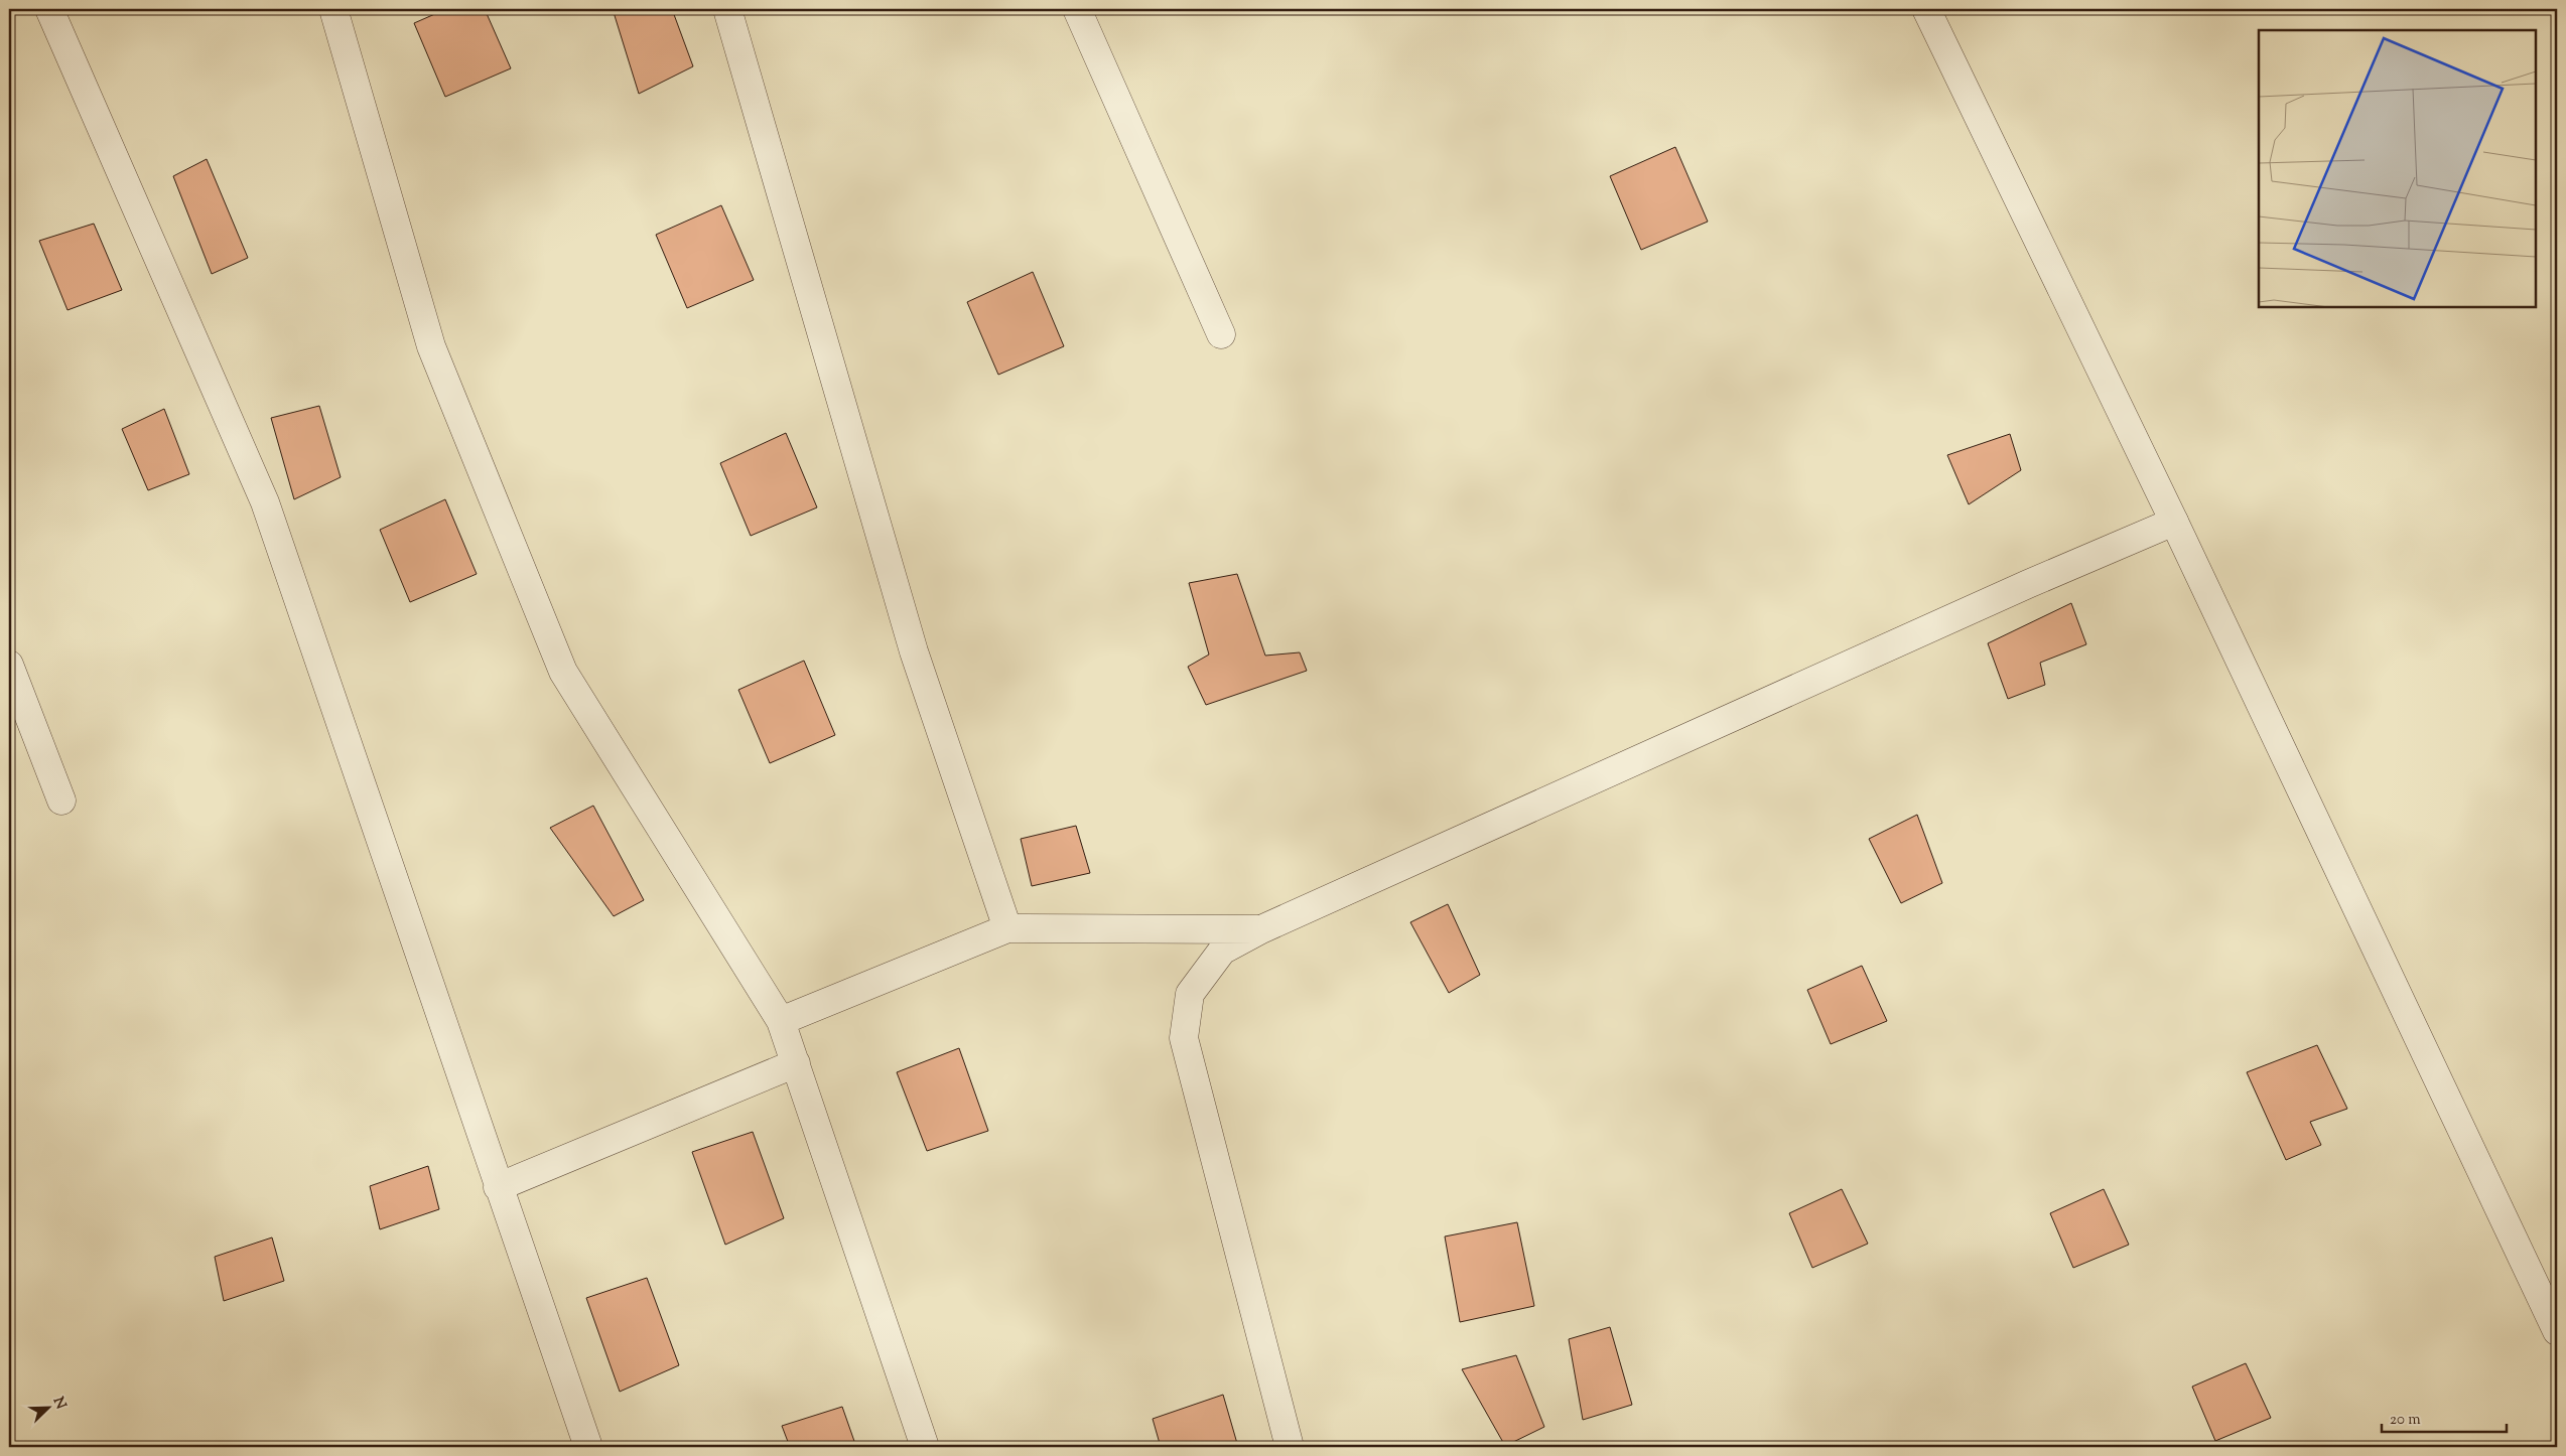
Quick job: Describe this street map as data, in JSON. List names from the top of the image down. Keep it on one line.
{"scale_bar":"20 m","north":"top right"}
